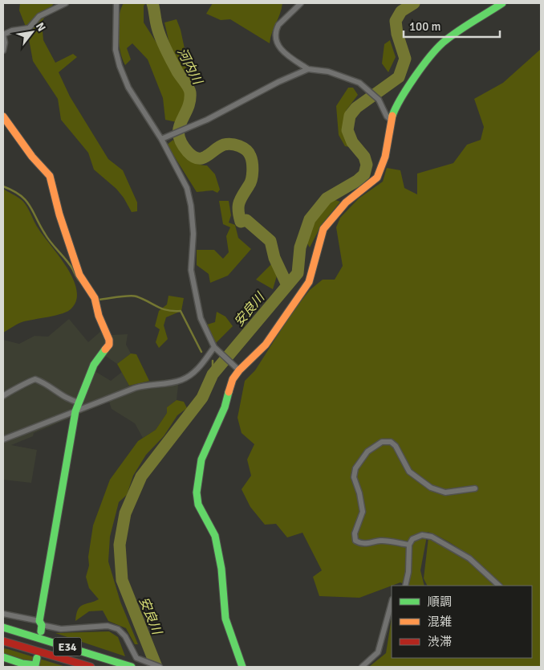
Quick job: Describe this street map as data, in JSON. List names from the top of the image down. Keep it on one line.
{"streets":{"main road":["E34"]},"water":["河内川","安良川"],"legend":["順調","混雑","渋滞"],"scale_bar":"100 m","north":"top right"}
